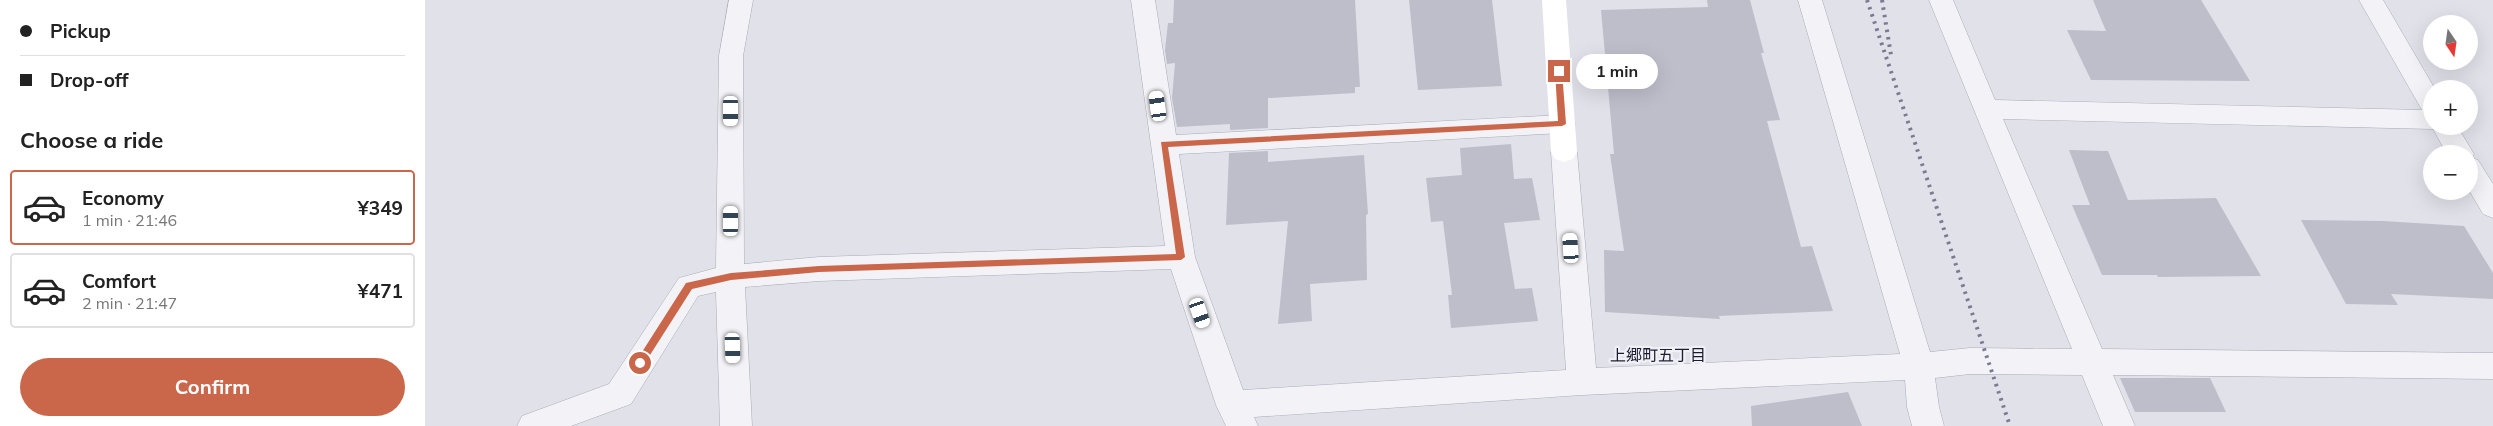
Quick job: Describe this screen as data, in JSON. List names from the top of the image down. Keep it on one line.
{"districts":["上郷町五丁目"],"north":"bottom","page":{"banner":["Pickup","Drop-off"],"map_buttons":["+","−"],"bubble":"1 min","heading":"Choose a ride","list":[{"name":"Economy","note":"1 min · 21:46","value":"¥349"},{"name":"Comfort","note":"2 min · 21:47","value":"¥471"}],"buttons":"Confirm"}}
